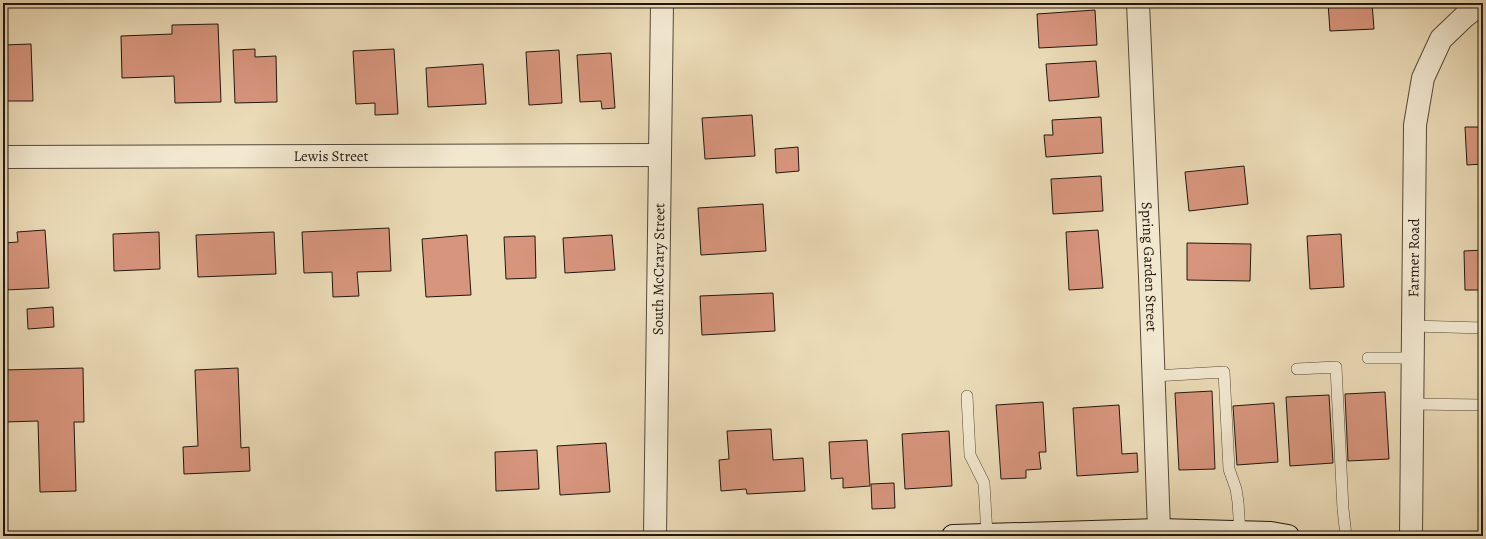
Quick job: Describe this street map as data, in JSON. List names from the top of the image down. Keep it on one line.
{"streets":{"street":["Lewis Street","Farmer Road","Spring Garden Street","South McCrary Street"]},"crossings":[["Lewis Street","South McCrary Street"]]}
